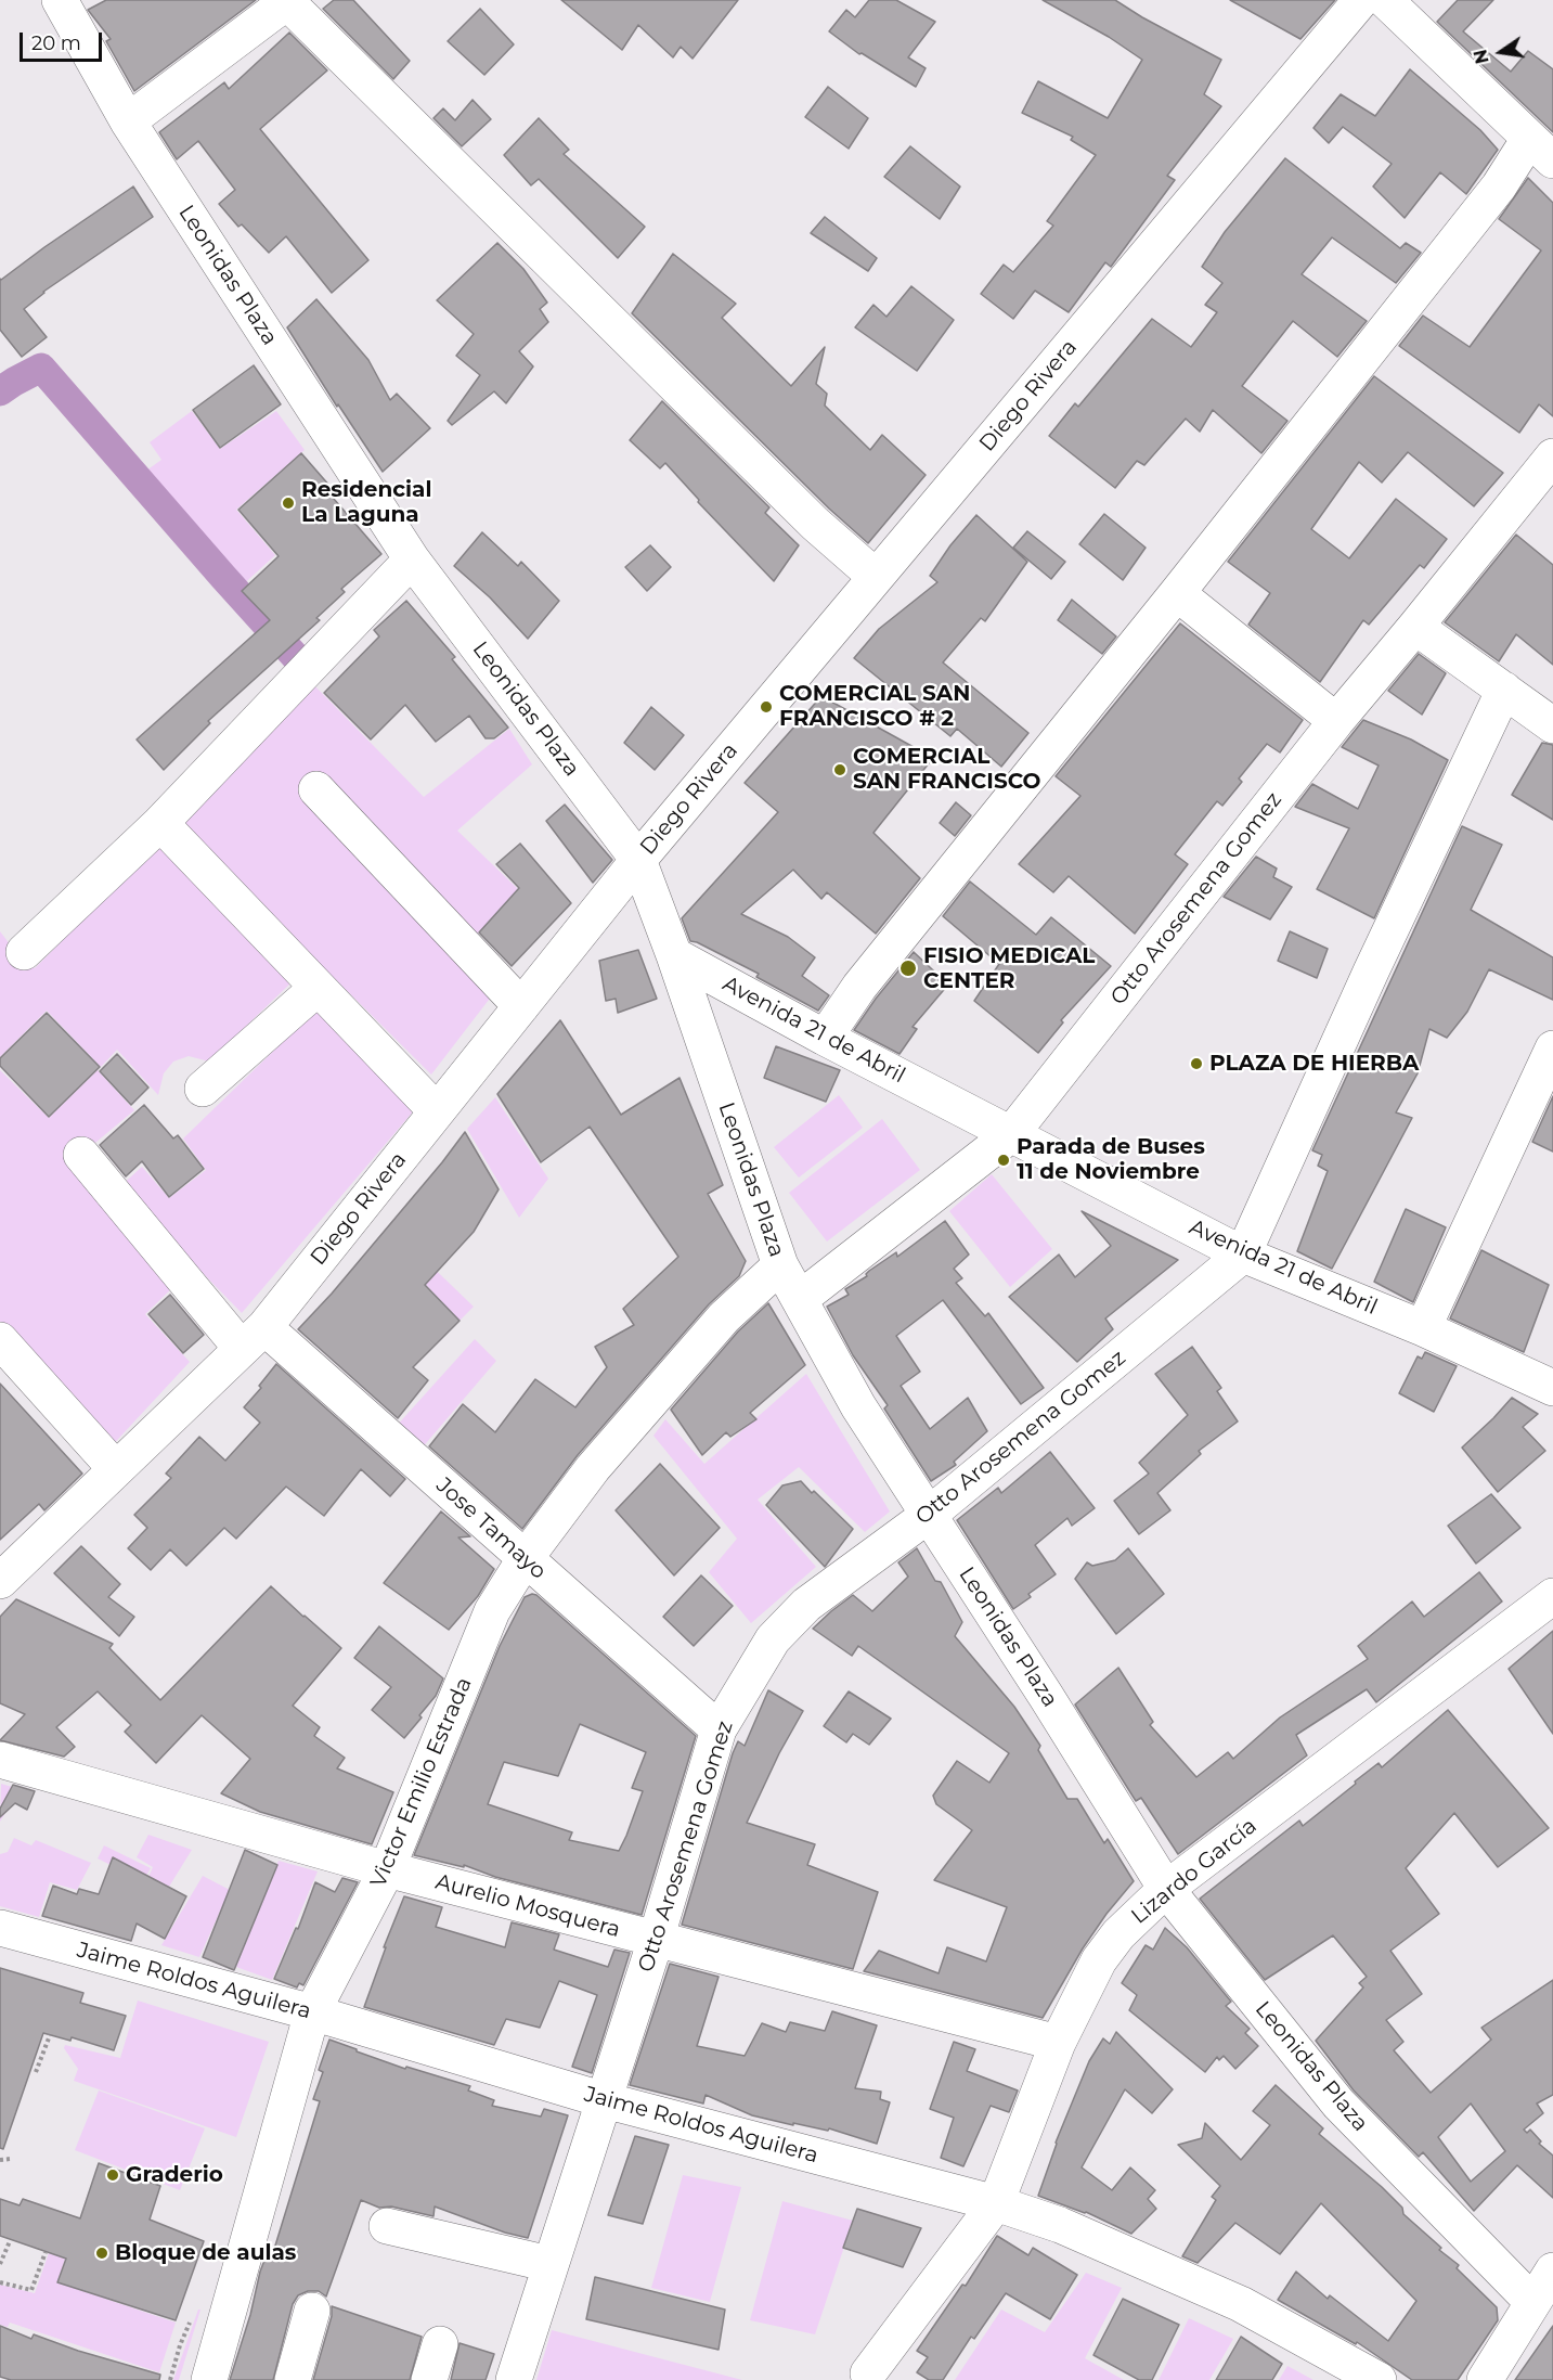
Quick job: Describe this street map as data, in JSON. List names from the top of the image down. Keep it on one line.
{"streets":{"street":["Leonidas Plaza","Diego Rivera","Otto Arosemena Gomez","Avenida 21 de Abril","Jose Tamayo","Victor Emilio Estrada","Lizardo García","Aurelio Mosquera","Jaime Roldos Aguilera"]},"crossings":[["Leonidas Plaza","Diego Rivera"],["Leonidas Plaza","Otto Arosemena Gomez"],["Leonidas Plaza","Avenida 21 de Abril"],["Leonidas Plaza","Victor Emilio Estrada"],["Leonidas Plaza","Lizardo García"],["Diego Rivera","Jose Tamayo"],["Otto Arosemena Gomez","Avenida 21 de Abril"],["Otto Arosemena Gomez","Jose Tamayo"],["Otto Arosemena Gomez","Aurelio Mosquera"],["Otto Arosemena Gomez","Jaime Roldos Aguilera"],["Jose Tamayo","Victor Emilio Estrada"],["Victor Emilio Estrada","Aurelio Mosquera"],["Victor Emilio Estrada","Jaime Roldos Aguilera"],["Lizardo García","Aurelio Mosquera"],["Lizardo García","Jaime Roldos Aguilera"]],"places":["Residencial La Laguna","COMERCIAL SAN FRANCISCO # 2","COMERCIAL SAN FRANCISCO","FISIO MEDICAL CENTER","PLAZA DE HIERBA","Parada de Buses 11 de Noviembre","Graderio","Bloque de aulas"],"scale_bar":"20 m","north":"left"}
